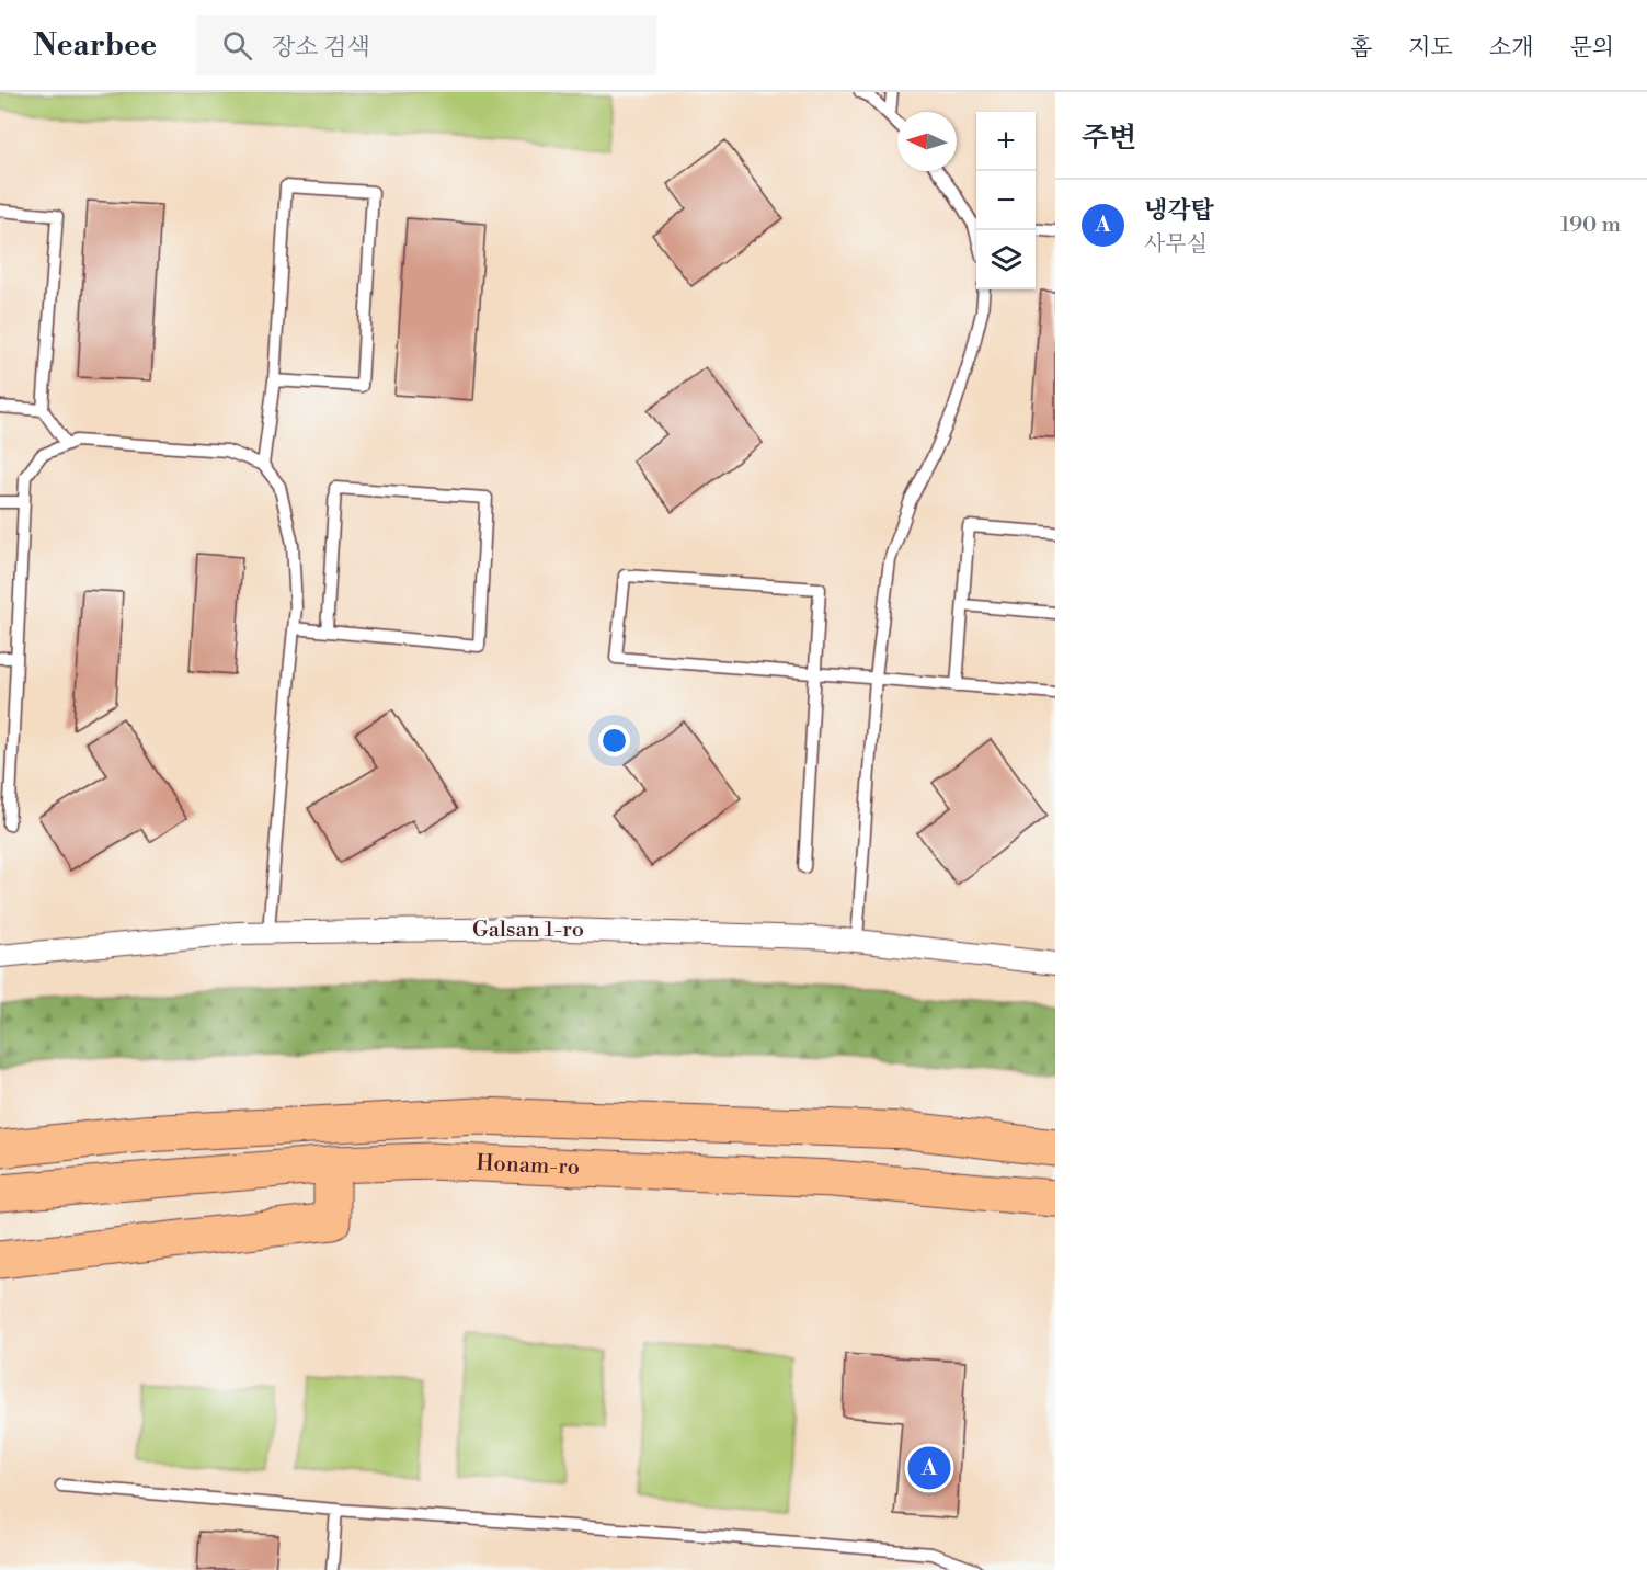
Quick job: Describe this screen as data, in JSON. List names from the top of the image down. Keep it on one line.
{"streets":{"highway":["Honam-ro"],"street":["Galsan 1-ro"]},"north":"left","page":{"header":"Nearbee","search":"장소 검색","nav":["홈","지도","소개","문의"],"heading":"주변","map_buttons":["+","−"],"list":[{"mark":"A","name":"냉각탑","note":"사무실","value":"190 m"}],"pins":"A"}}
